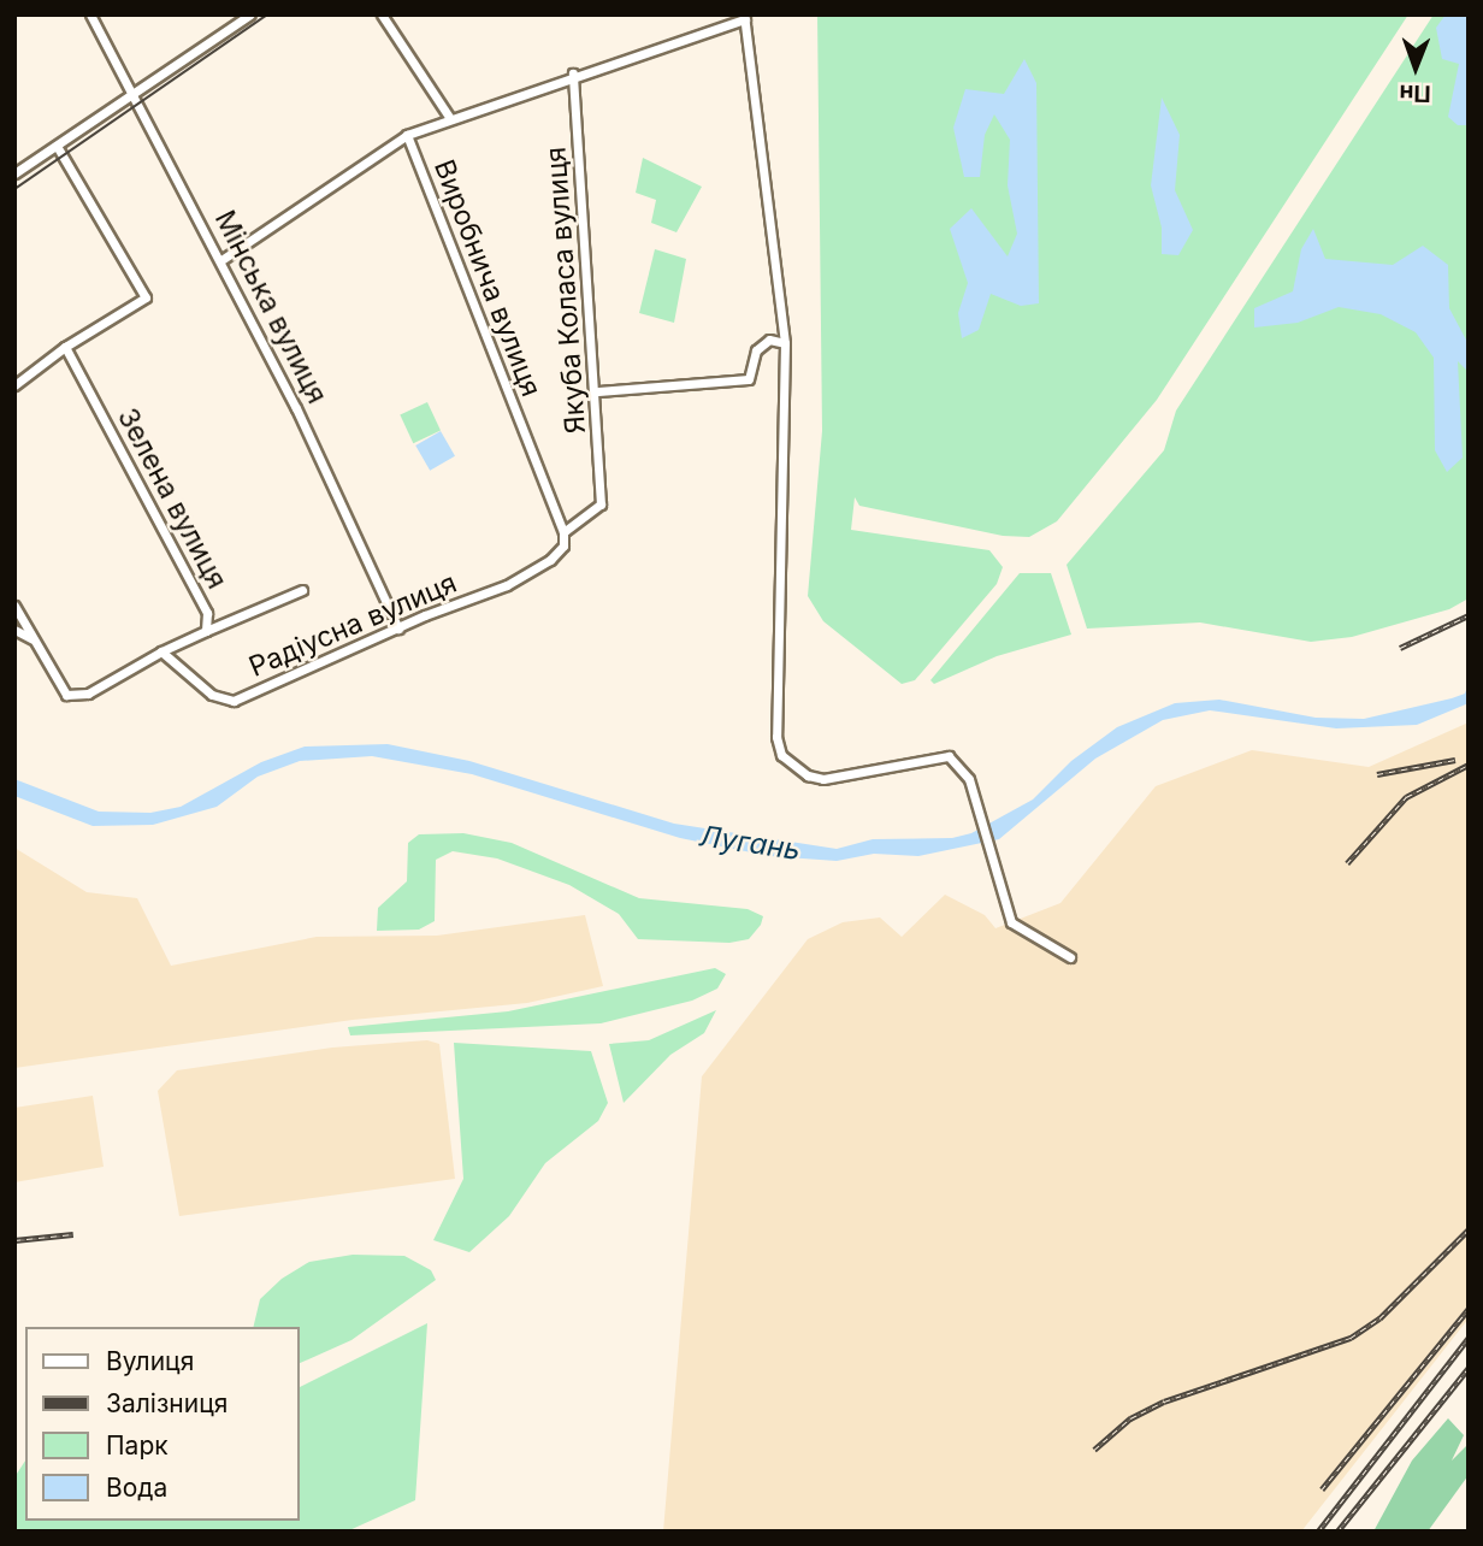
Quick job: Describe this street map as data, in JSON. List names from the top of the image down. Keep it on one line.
{"streets":{"street":["Виробнича вулиця","Якуба Коласа вулиця","Мінська вулиця","Зелена вулиця","Радіусна вулиця"]},"crossings":[["Виробнича вулиця","Радіусна вулиця"],["Якуба Коласа вулиця","Радіусна вулиця"],["Мінська вулиця","Радіусна вулиця"],["Зелена вулиця","Радіусна вулиця"]],"water":["Лугань"],"legend":["Вулиця","Залізниця","Парк","Вода"],"north":"bottom"}
